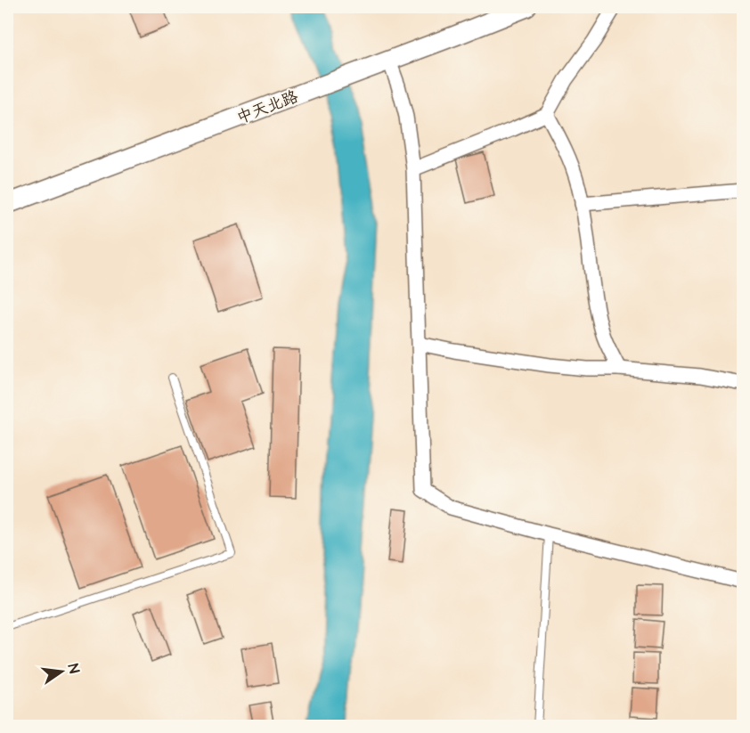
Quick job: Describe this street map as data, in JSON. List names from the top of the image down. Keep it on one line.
{"streets":{"main road":["中天北路"]},"north":"right"}
